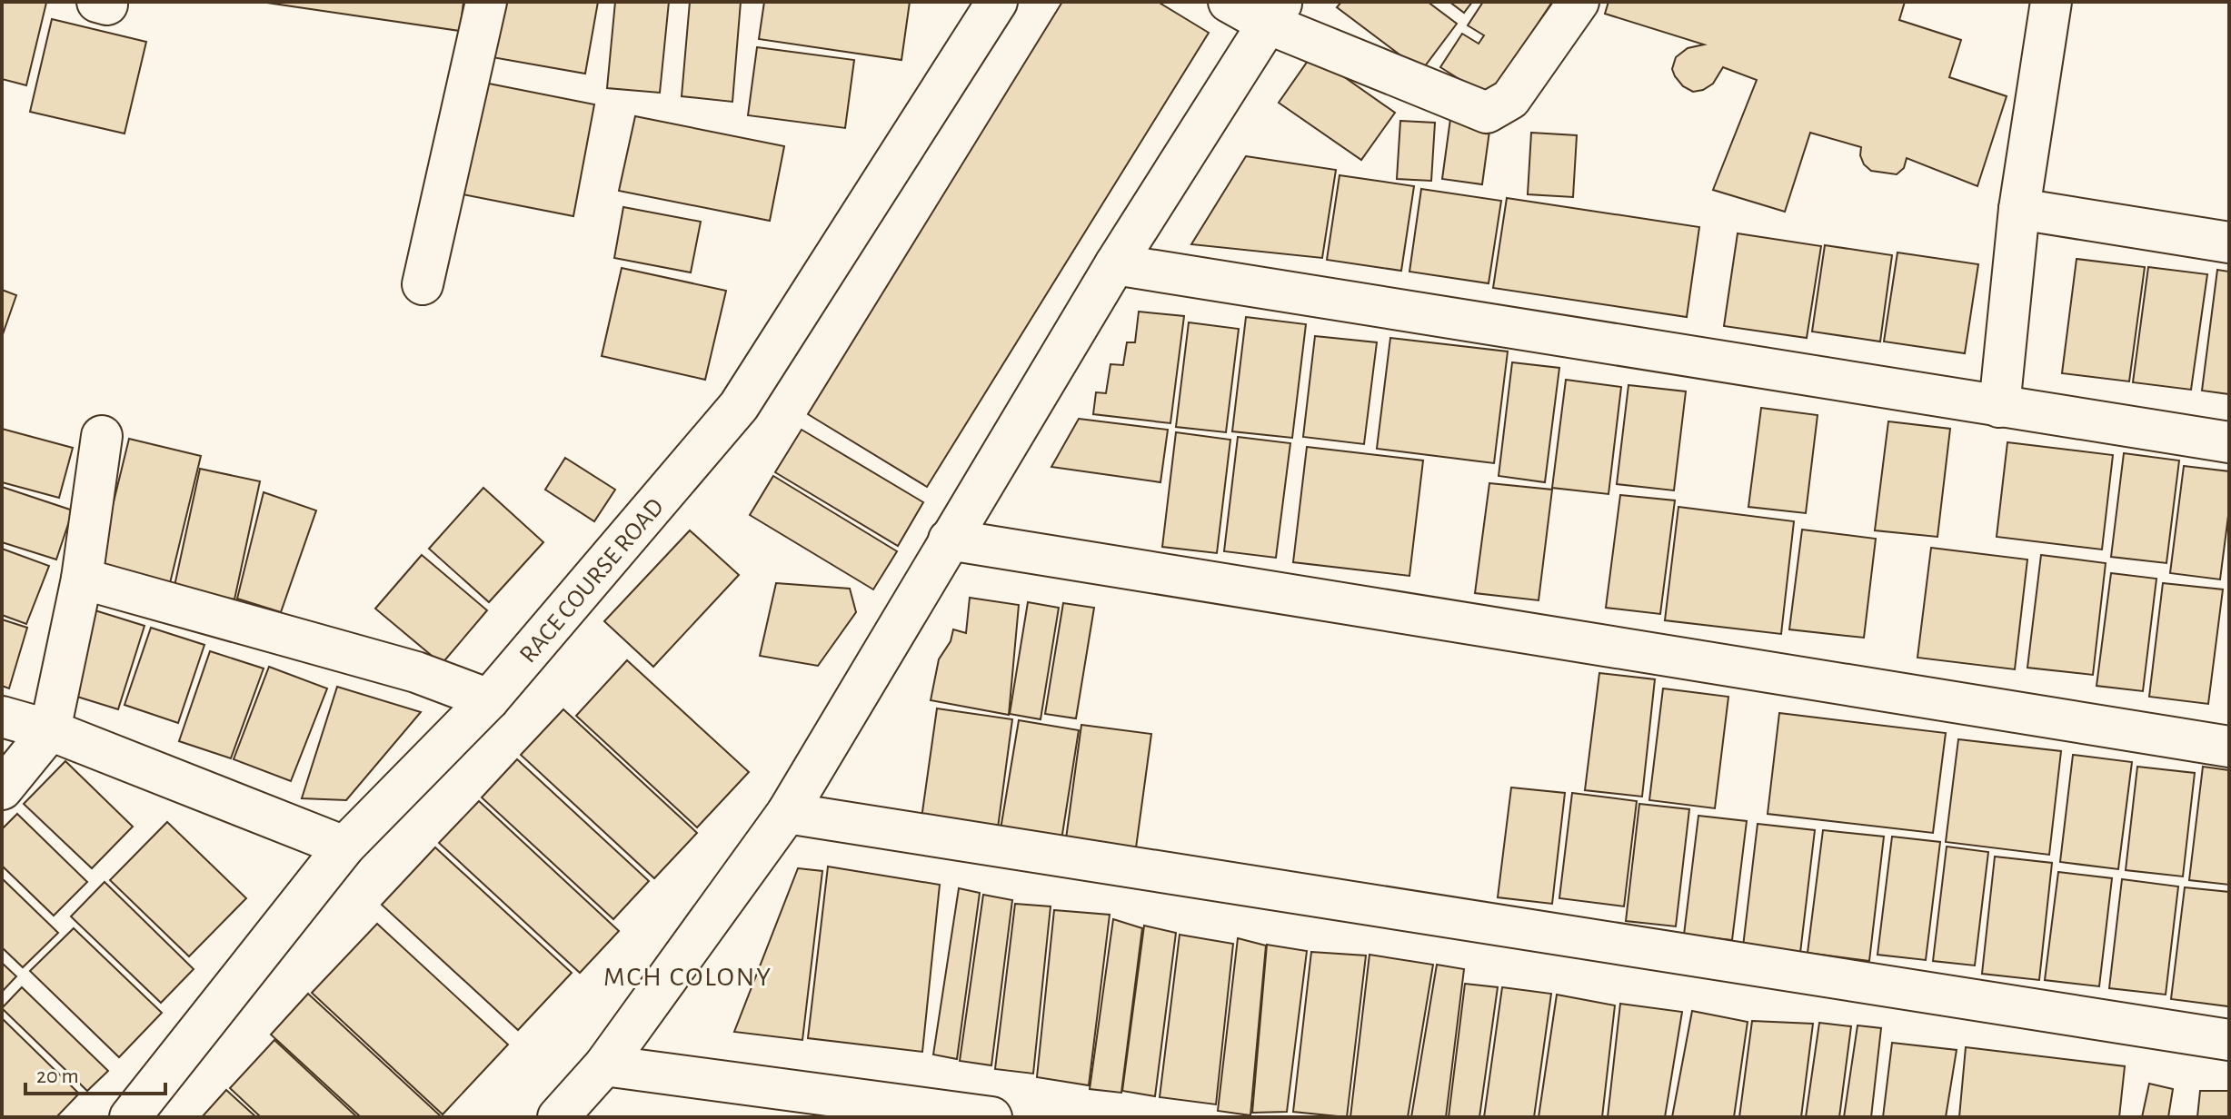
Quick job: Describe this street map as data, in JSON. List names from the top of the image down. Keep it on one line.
{"streets":{"street":["RACE COURSE ROAD"]},"districts":["MCH COLONY"],"scale_bar":"20 m"}
